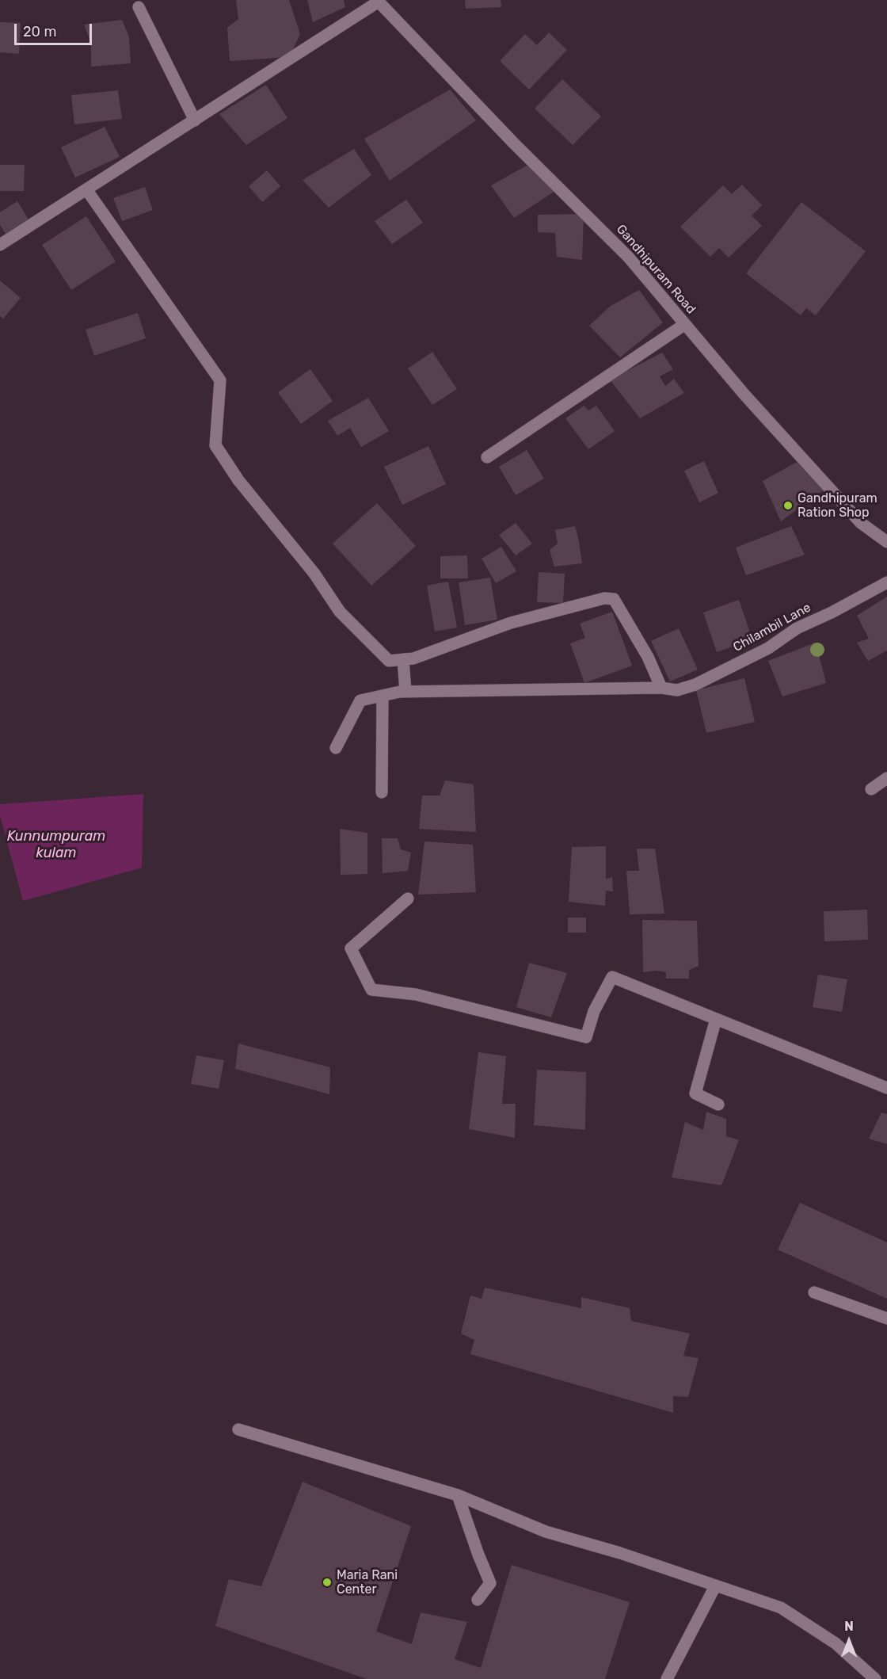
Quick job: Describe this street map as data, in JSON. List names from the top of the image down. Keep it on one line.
{"streets":{"street":["Gandhipuram Road","Chilambil Lane"]},"water":["Kunnumpuram kulam"],"places":["Gandhipuram Ration Shop","Maria Rani Center"],"scale_bar":"20 m","north":"top"}
